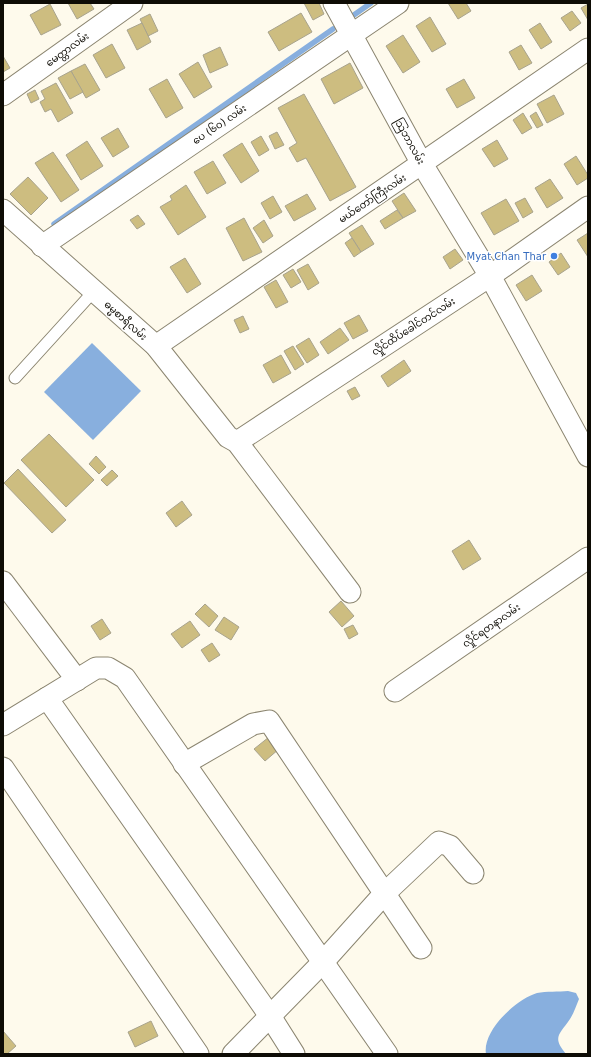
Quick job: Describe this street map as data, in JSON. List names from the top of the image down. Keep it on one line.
{"streets":{"street":["မေတ္တာလမ်း","ပေ (၆၀) လမ်း","သြဘာလမ်း","မယ်တော်ကြီးလမ်း","ဓမ္မစာရီလမ်း","လှိုင်ထိပ်ခေါင်တင်လမ်း","လှိုင်ရတနာလမ်း"]},"crossings":[["ပေ (၆၀) လမ်း","သြဘာလမ်း"],["ပေ (၆၀) လမ်း","ဓမ္မစာရီလမ်း"],["သြဘာလမ်း","မယ်တော်ကြီးလမ်း"],["သြဘာလမ်း","လှိုင်ထိပ်ခေါင်တင်လမ်း"],["မယ်တော်ကြီးလမ်း","ဓမ္မစာရီလမ်း"],["ဓမ္မစာရီလမ်း","လှိုင်ထိပ်ခေါင်တင်လမ်း"]],"places":["Myat Chan Thar"]}
